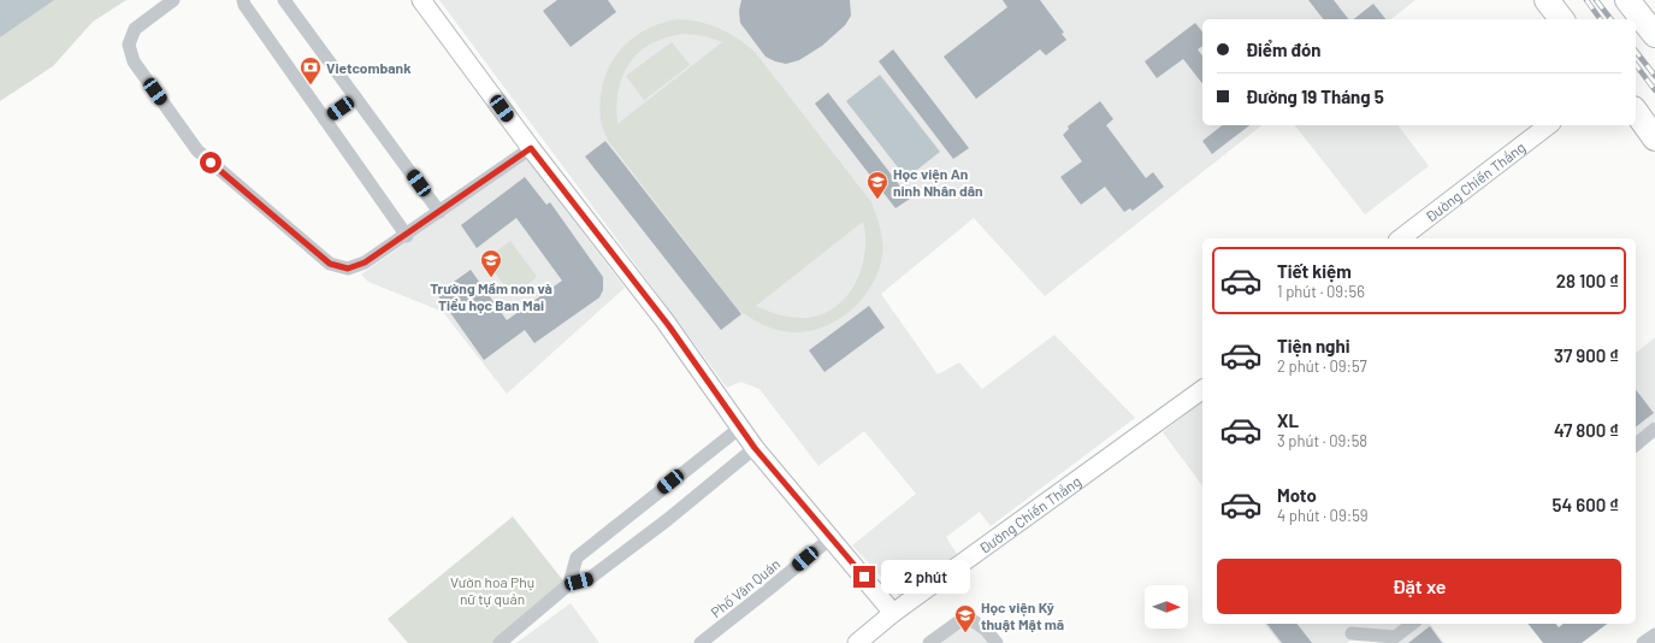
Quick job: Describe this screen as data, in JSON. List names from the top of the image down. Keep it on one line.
{"streets":{"street":["Đường Chiến Thắng","Phố Văn Quán"]},"parks":["Vườn hoa Phụ nữ tự quản"],"places":{"bank":["Vietcombank"],"school or university":["Học viện An ninh Nhân dân","Trường Mầm non và Tiểu học Ban Mai","Học viện Kỹ thuật Mật mã"]},"north":"right","page":{"banner":["Điểm đón","Đường 19 Tháng 5"],"list":[{"name":"Tiết kiệm","note":"1 phút · 09:56","value":"28 100 ₫"},{"name":"Tiện nghi","note":"2 phút · 09:57","value":"37 900 ₫"},{"name":"XL","note":"3 phút · 09:58","value":"47 800 ₫"},{"name":"Moto","note":"4 phút · 09:59","value":"54 600 ₫"}],"buttons":"Đặt xe","bubble":"2 phút"}}
